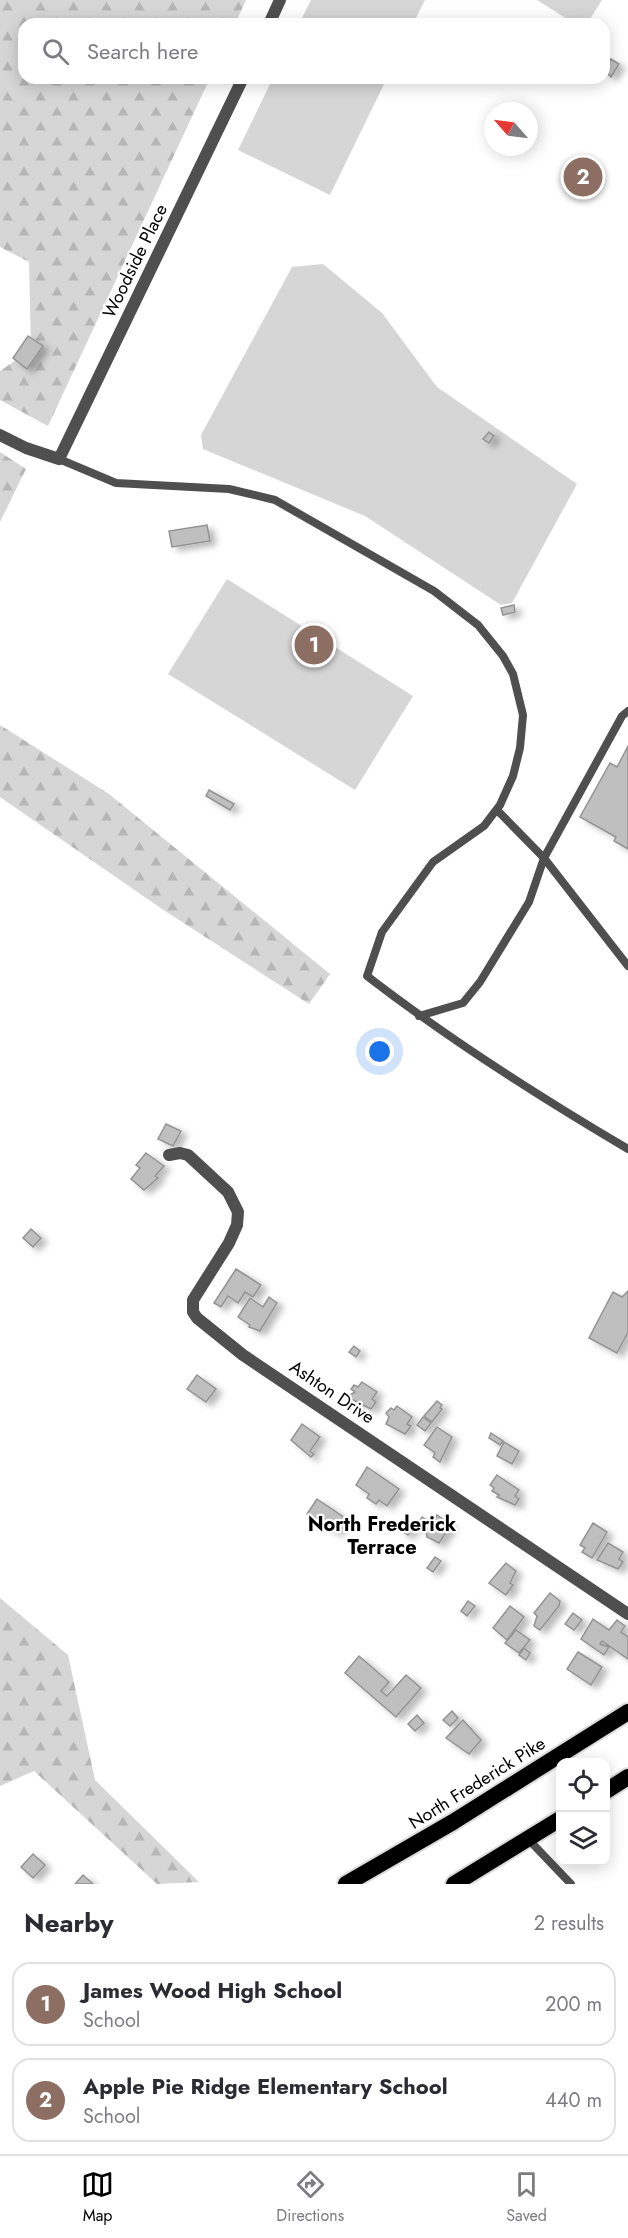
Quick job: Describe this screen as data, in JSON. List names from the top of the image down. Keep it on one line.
{"streets":{"highway":["North Frederick Pike"],"street":["Woodside Place","Ashton Drive"]},"districts":["North Frederick Terrace"],"north":"top left","page":{"search":"Search here","pins":["2","1"],"heading":["Nearby","2 results"],"list":[{"mark":"1","name":"James Wood High School","note":"School","value":"200 m"},{"mark":"2","name":"Apple Pie Ridge Elementary School","note":"School","value":"440 m"}],"nav":["Map","Directions","Saved"]}}
